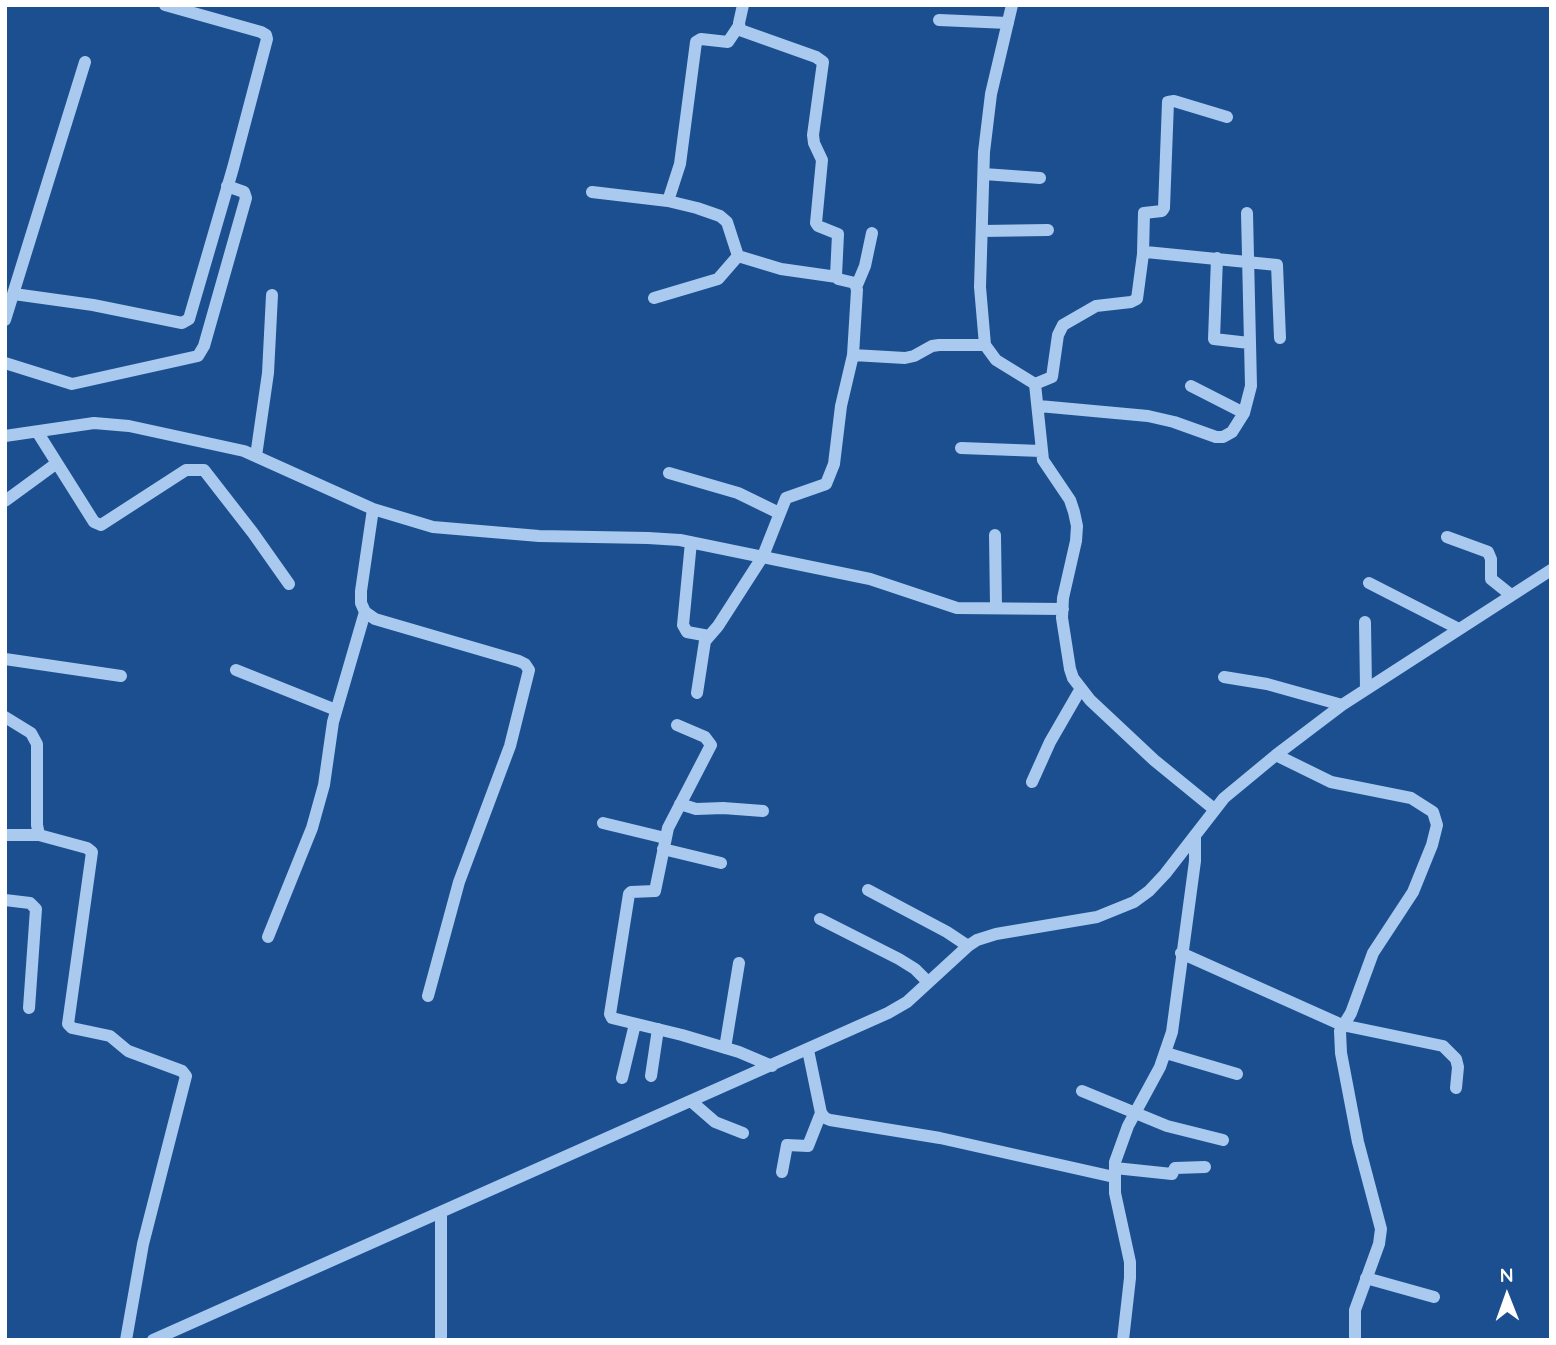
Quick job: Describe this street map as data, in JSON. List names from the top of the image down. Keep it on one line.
{"north":"top"}
